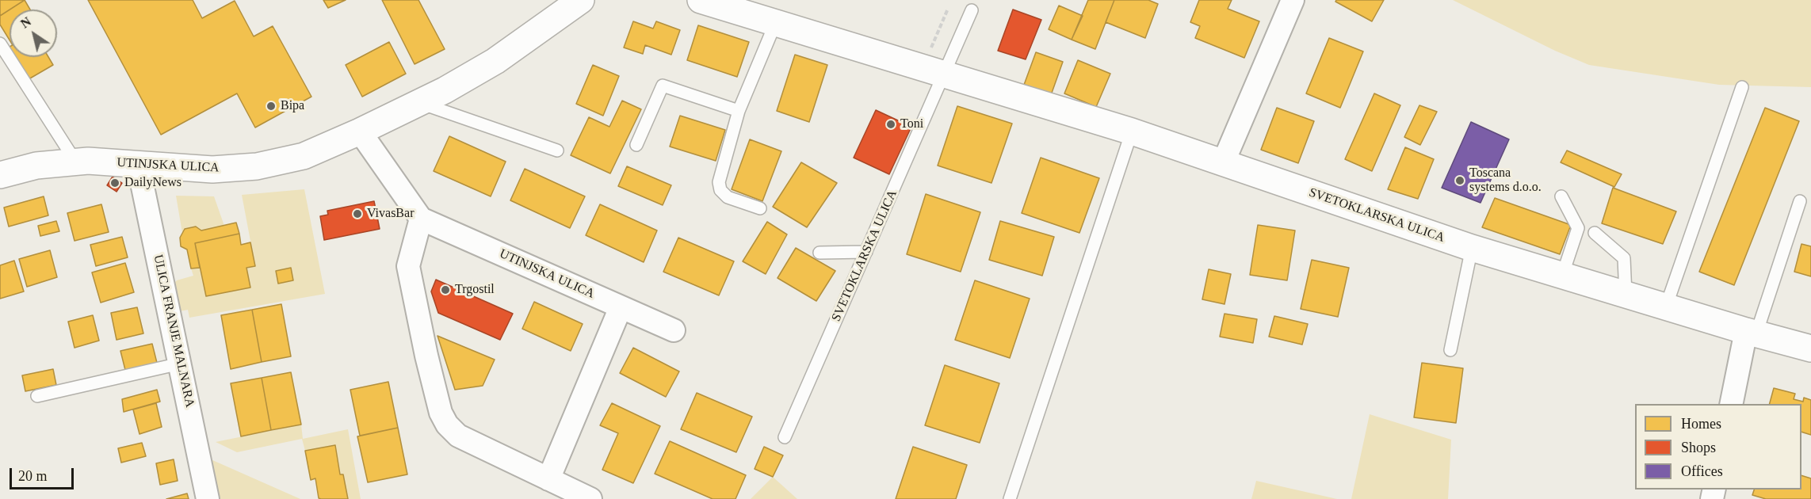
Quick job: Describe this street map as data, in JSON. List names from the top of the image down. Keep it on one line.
{"streets":{"street":["UTINJSKA ULICA","SVETOKLARSKA ULICA","ULICA FRANJE MALNARA"]},"crossings":[["UTINJSKA ULICA","ULICA FRANJE MALNARA"]],"places":["Bipa","Toni","Toscana systems d.o.o.","DailyNews","VivasBar","Trgostil"],"legend":["Homes","Shops","Offices"],"scale_bar":"20 m","north":"top left"}
